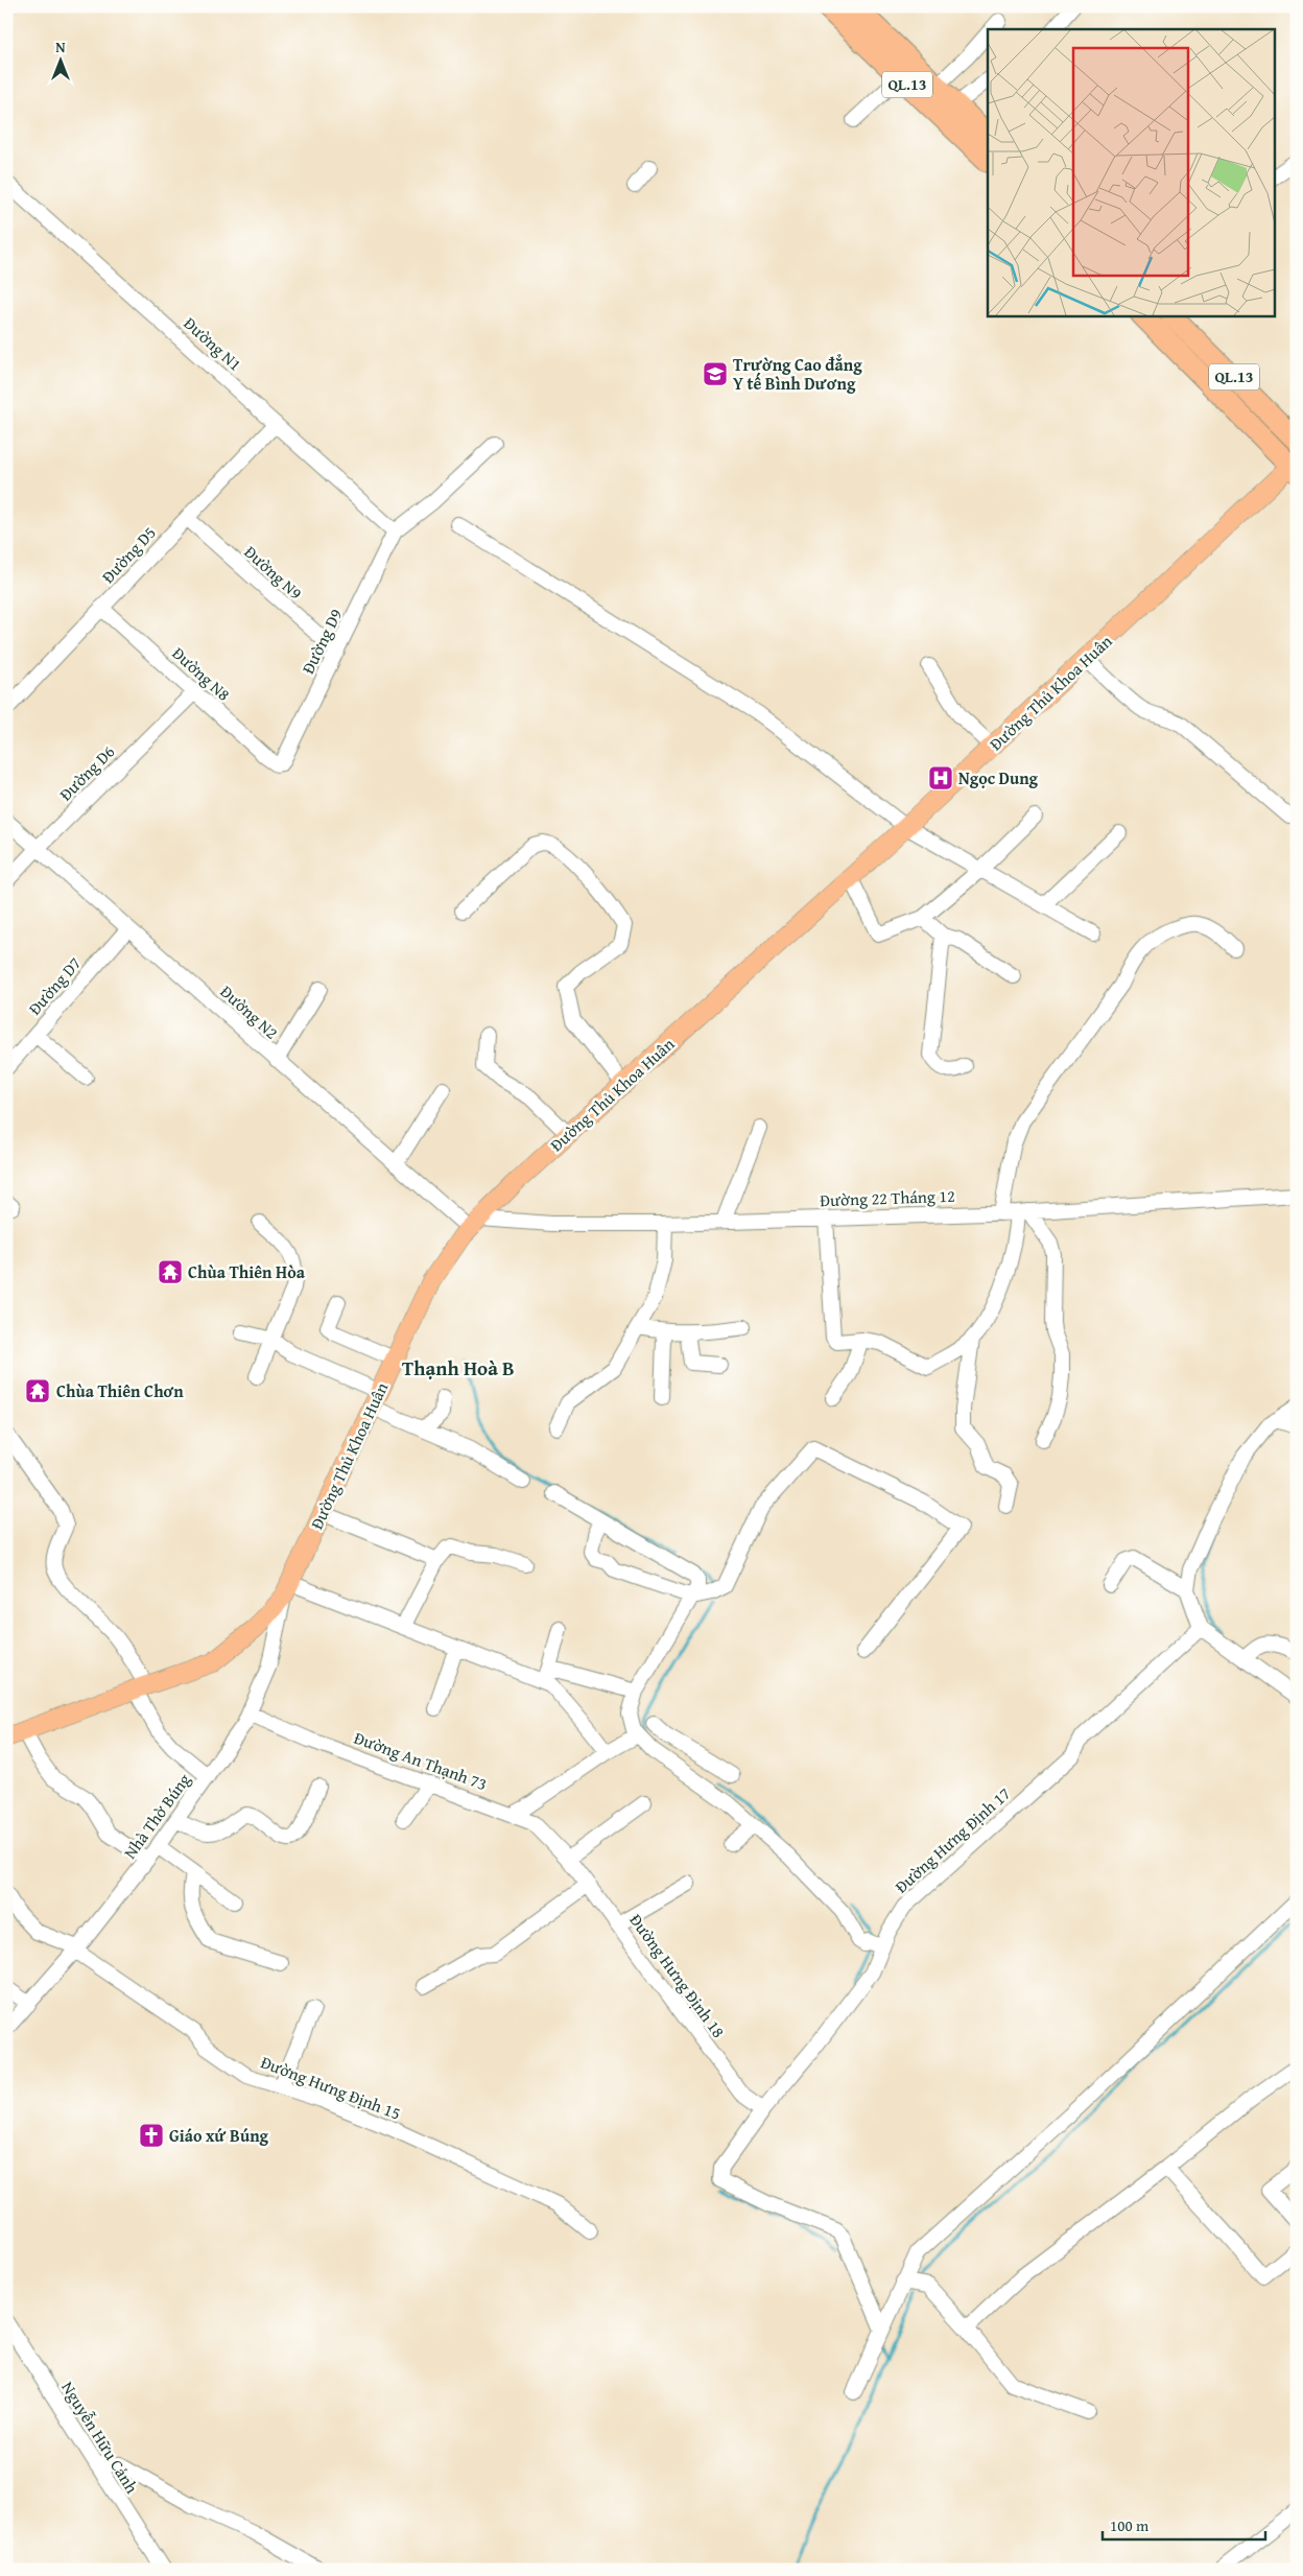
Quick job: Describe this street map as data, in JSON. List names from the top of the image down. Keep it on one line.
{"streets":{"highway":["QL.13"],"main road":["Đường Thủ Khoa Huân"],"street":["Đường N1","Đường D5","Đường N9","Đường D9","Đường N8","Đường D6","Đường D7","Đường N2","Đường 22 Tháng 12","Đường An Thạnh 73","Nhà Thờ Búng","Đường Hưng Định 17","Đường Hưng Định 18","Đường Hưng Định 15","Nguyễn Hữu Cảnh"]},"crossings":[["QL.13","Đường Thủ Khoa Huân"],["Đường N1","Đường D5"],["Đường N1","Đường D9"],["Đường D5","Đường N9"],["Đường D5","Đường N8"],["Đường N9","Đường D9"],["Đường D9","Đường N8"],["Đường N8","Đường D6"],["Đường Thủ Khoa Huân","Đường N2"],["Đường Thủ Khoa Huân","Đường 22 Tháng 12"],["Đường Thủ Khoa Huân","Nhà Thờ Búng"],["Đường D6","Đường N2"],["Đường D7","Đường N2"],["Đường N2","Đường 22 Tháng 12"],["Đường An Thạnh 73","Nhà Thờ Búng"],["Đường An Thạnh 73","Đường Hưng Định 18"],["Nhà Thờ Búng","Đường Hưng Định 15"],["Đường Hưng Định 17","Đường Hưng Định 18"]],"districts":["Thạnh Hoà B"],"places":{"school or university":["Trường Cao đẳng Y tế Bình Dương"],"hospital":["Ngọc Dung"],"temple":["Chùa Thiên Hòa","Chùa Thiên Chơn"],"church":["Giáo xứ Búng"]},"scale_bar":"100 m","north":"top"}
